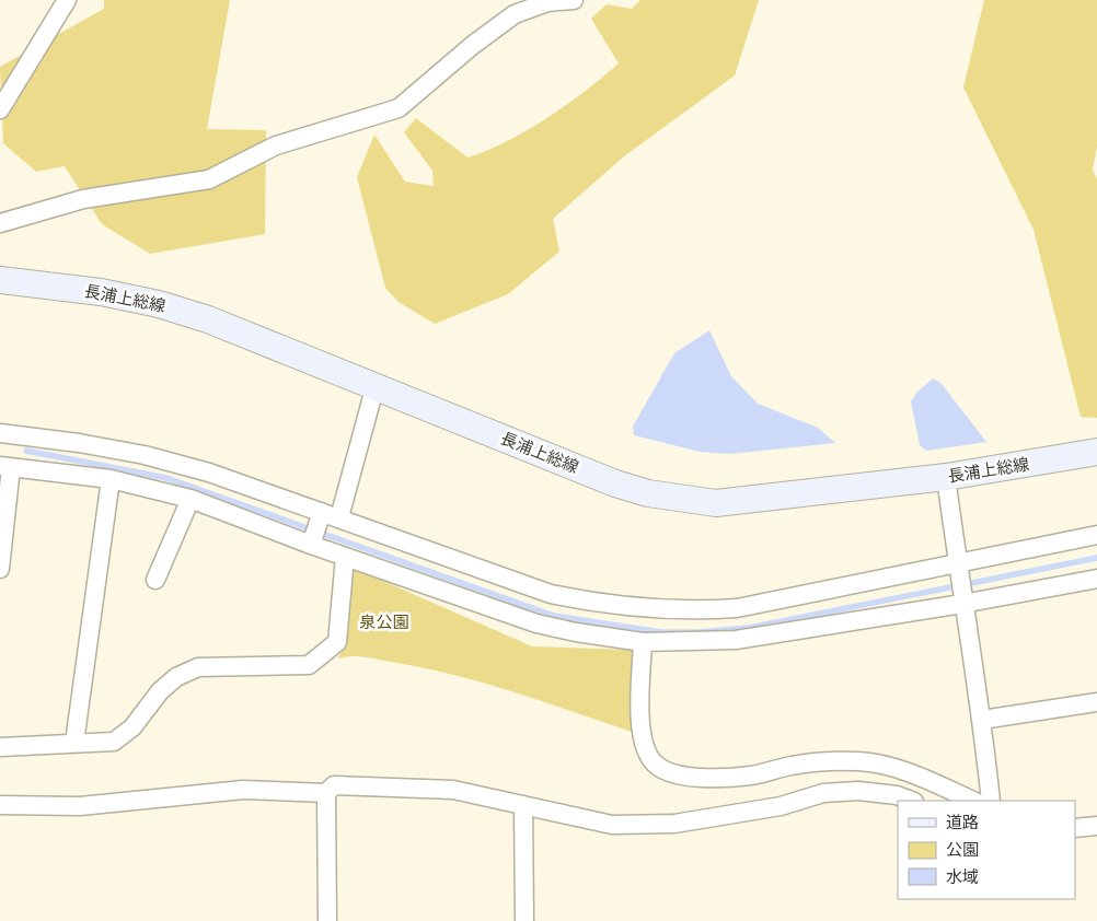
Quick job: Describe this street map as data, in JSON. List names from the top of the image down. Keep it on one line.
{"streets":{"main road":["長浦上総線"]},"parks":["泉公園"],"legend":["道路","公園","水域"]}
